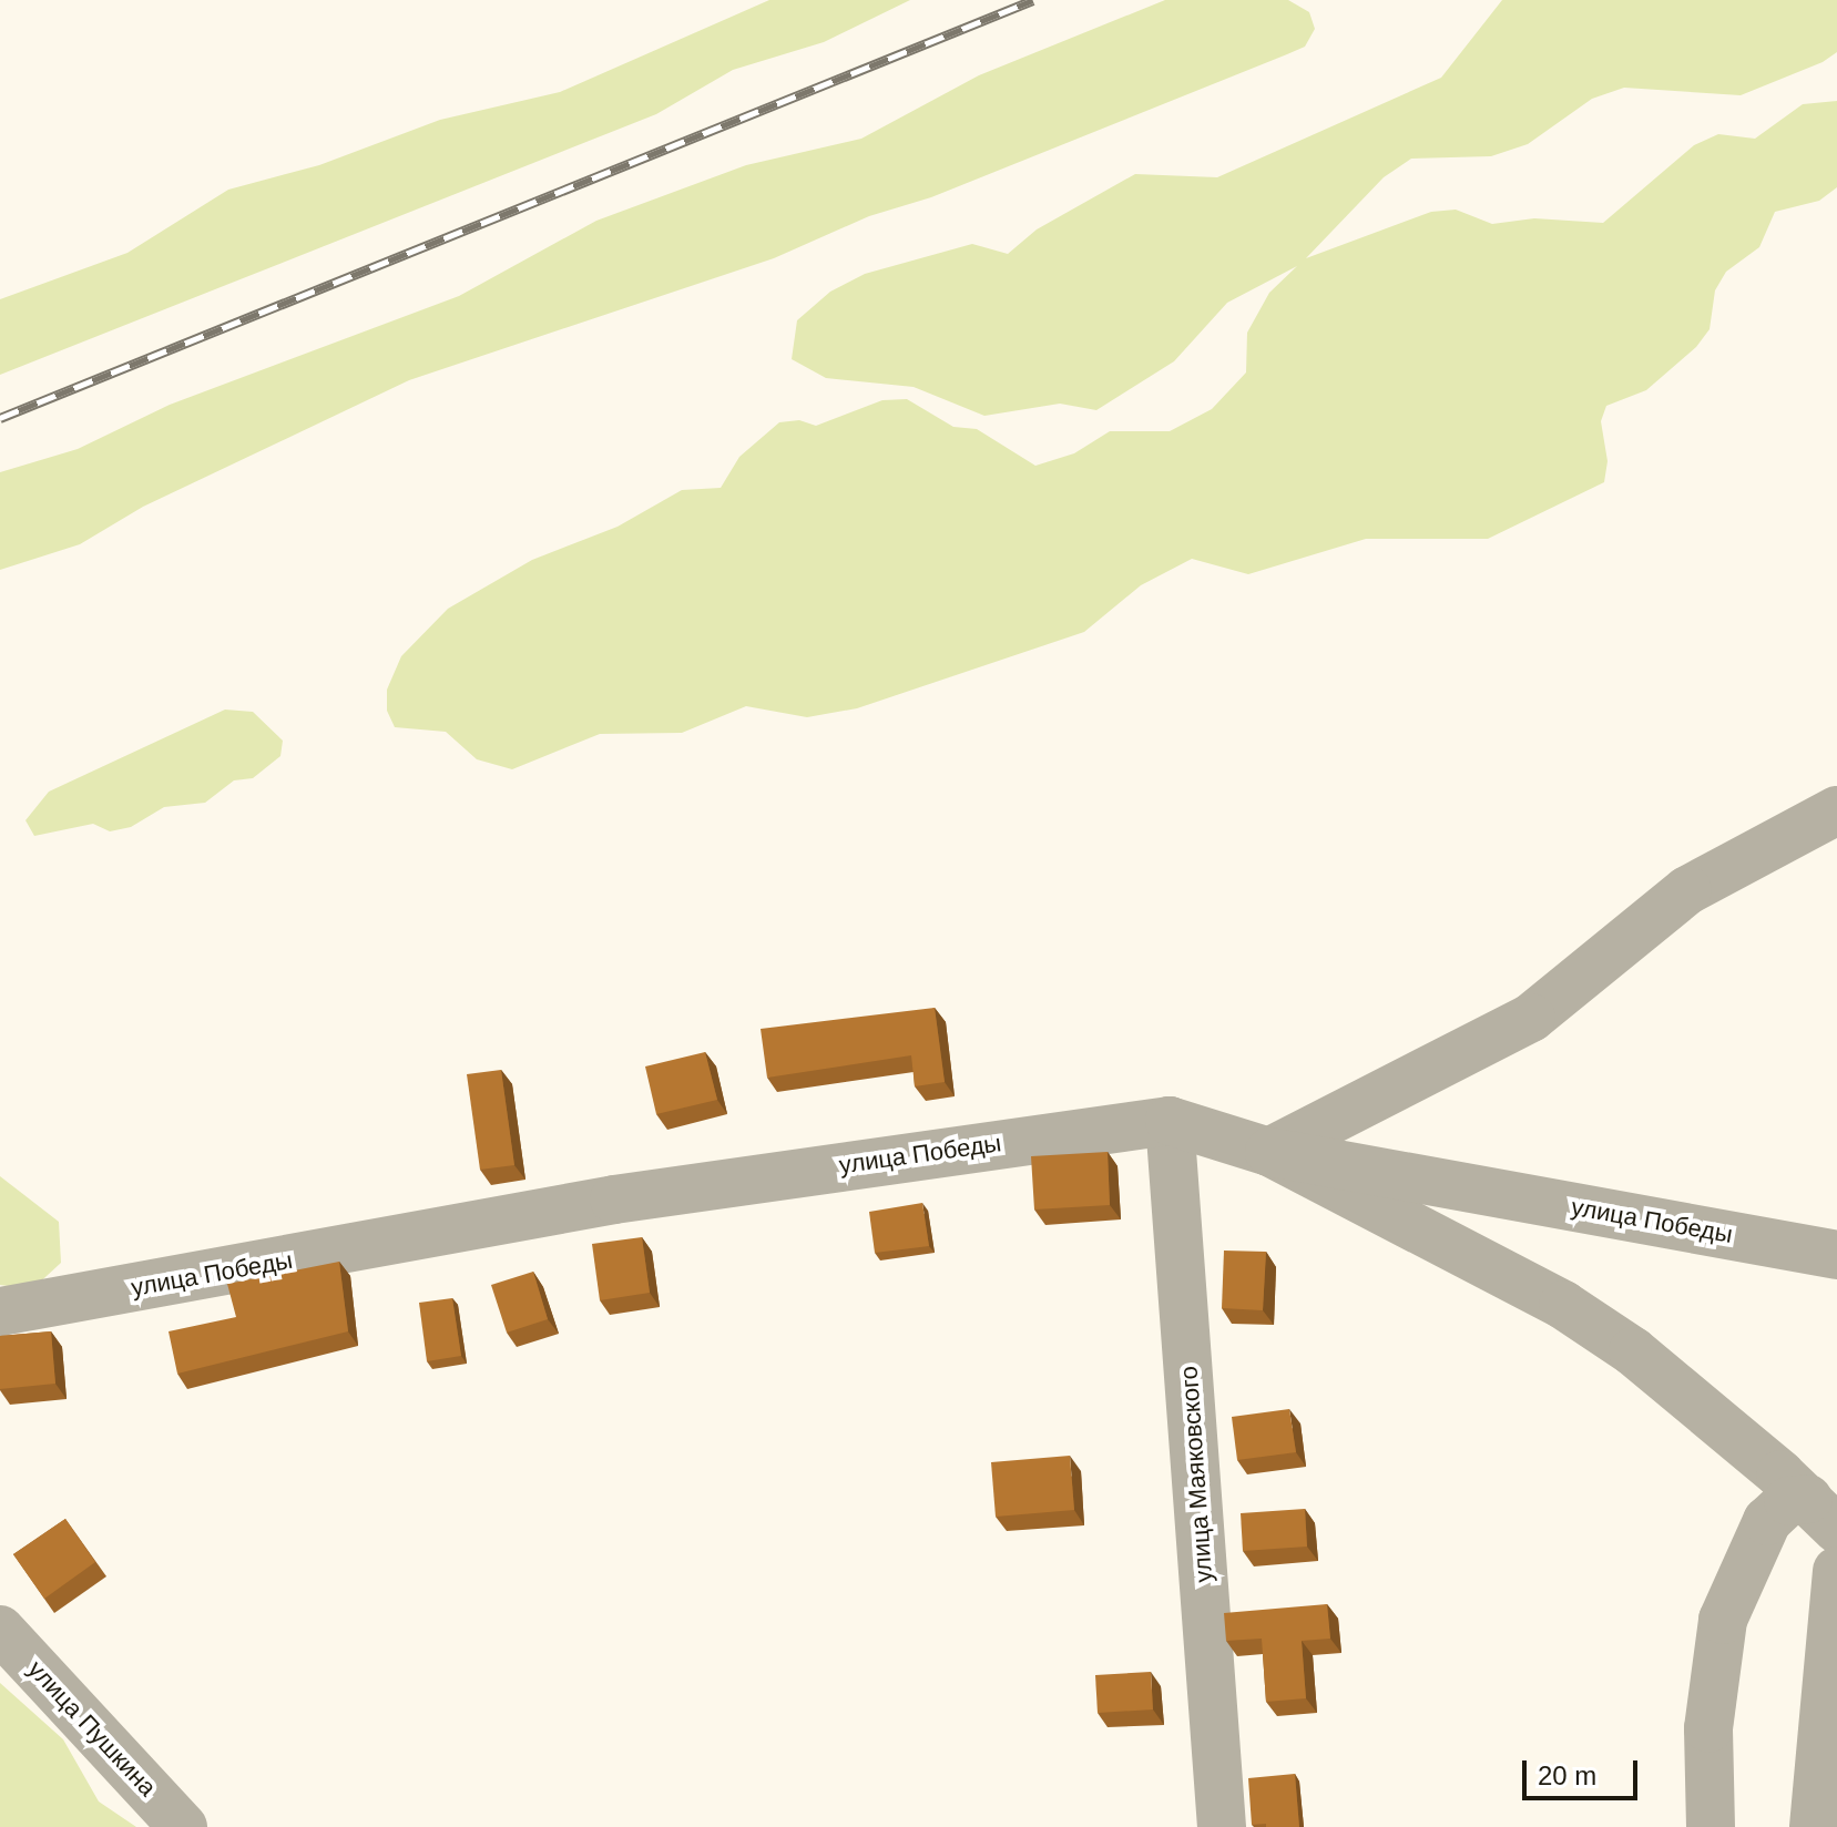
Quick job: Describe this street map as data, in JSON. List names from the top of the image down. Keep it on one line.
{"streets":{"street":["улица Победы","улица Маяковского","улица Пушкина"]},"crossings":[["улица Победы","улица Маяковского"]],"scale_bar":"20 m"}
